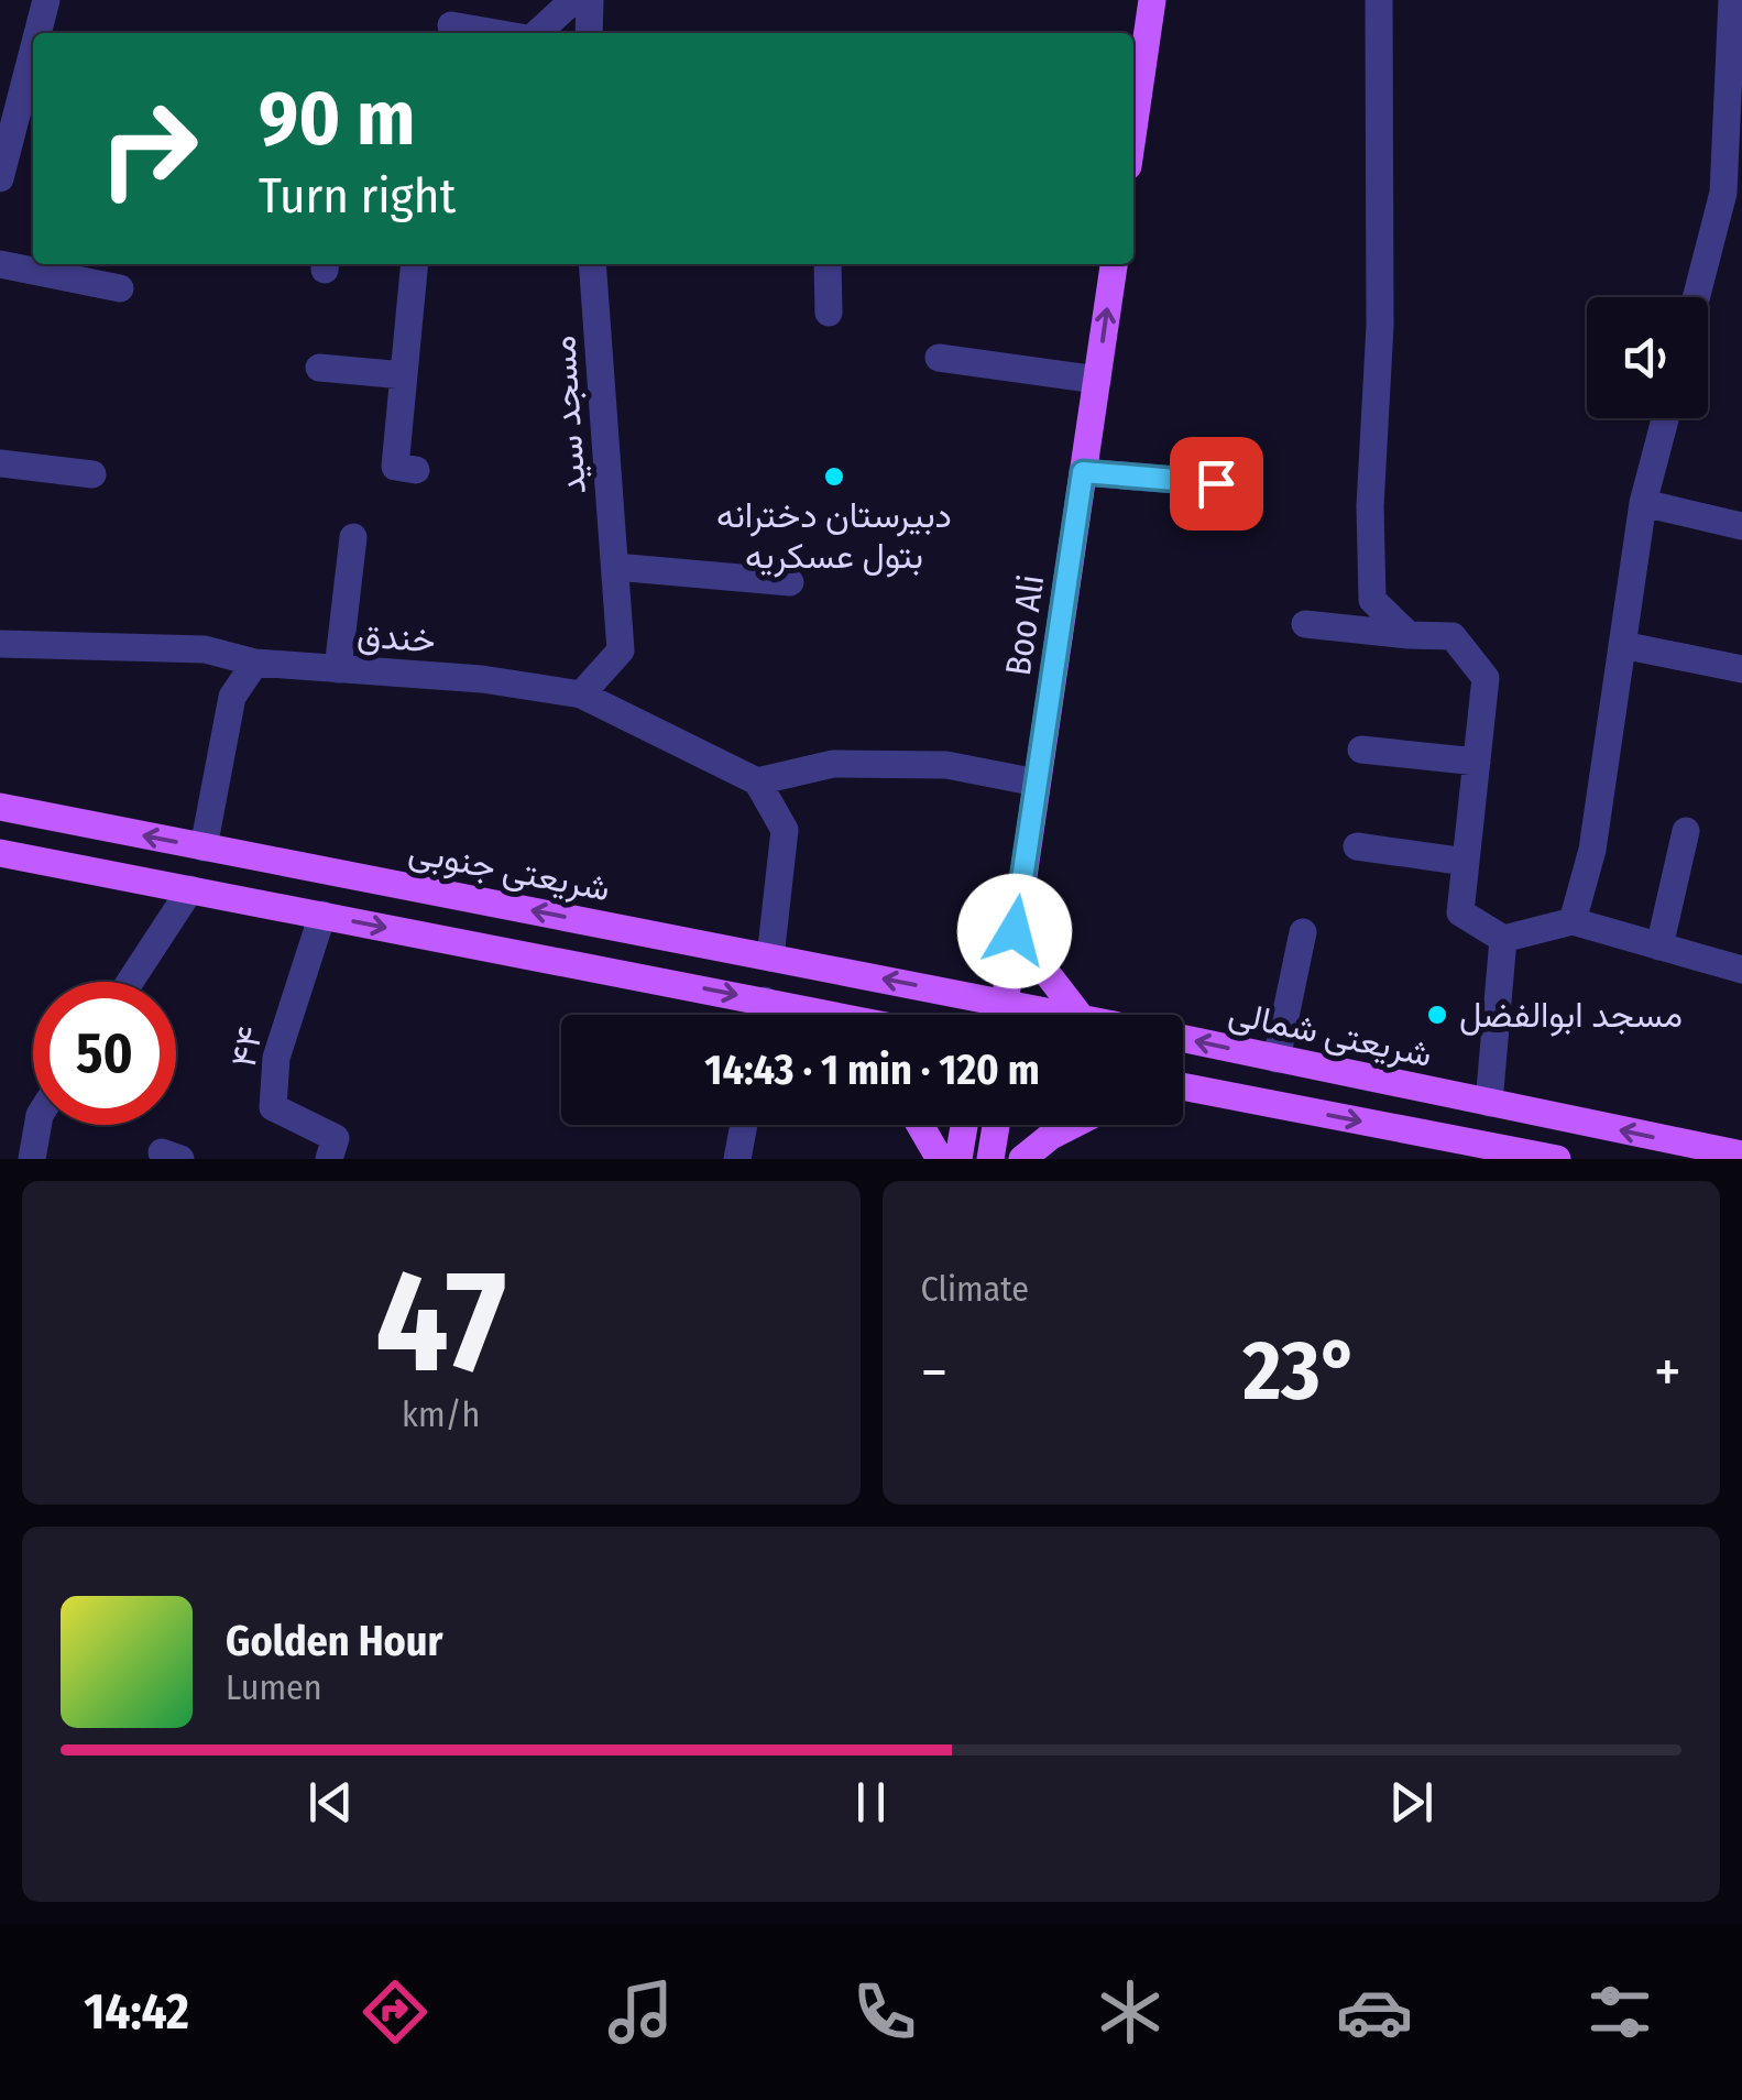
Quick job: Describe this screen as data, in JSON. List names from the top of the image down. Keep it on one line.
{"streets":{"main road":["Boo Ali","شریعتی جنوبی","شریعتی شمالی"],"street":["مسجد سید","خندق","۴۴"]},"crossings":[["Boo Ali","شریعتی جنوبی"],["Boo Ali","شریعتی شمالی"],["شریعتی جنوبی","شریعتی شمالی"]],"places":["دبیرستان دخترانه بتول عسکریه","مسجد ابوالفضل"],"page":{"turn":["90 m","Turn right"],"limit":"50","trip":"14:43 · 1 min · 120 m","tile":[["47","km/h"],"Climate"],"heat":["−","23°","+"],"song":["Golden Hour","Lumen"],"tabs":"14:42"}}
